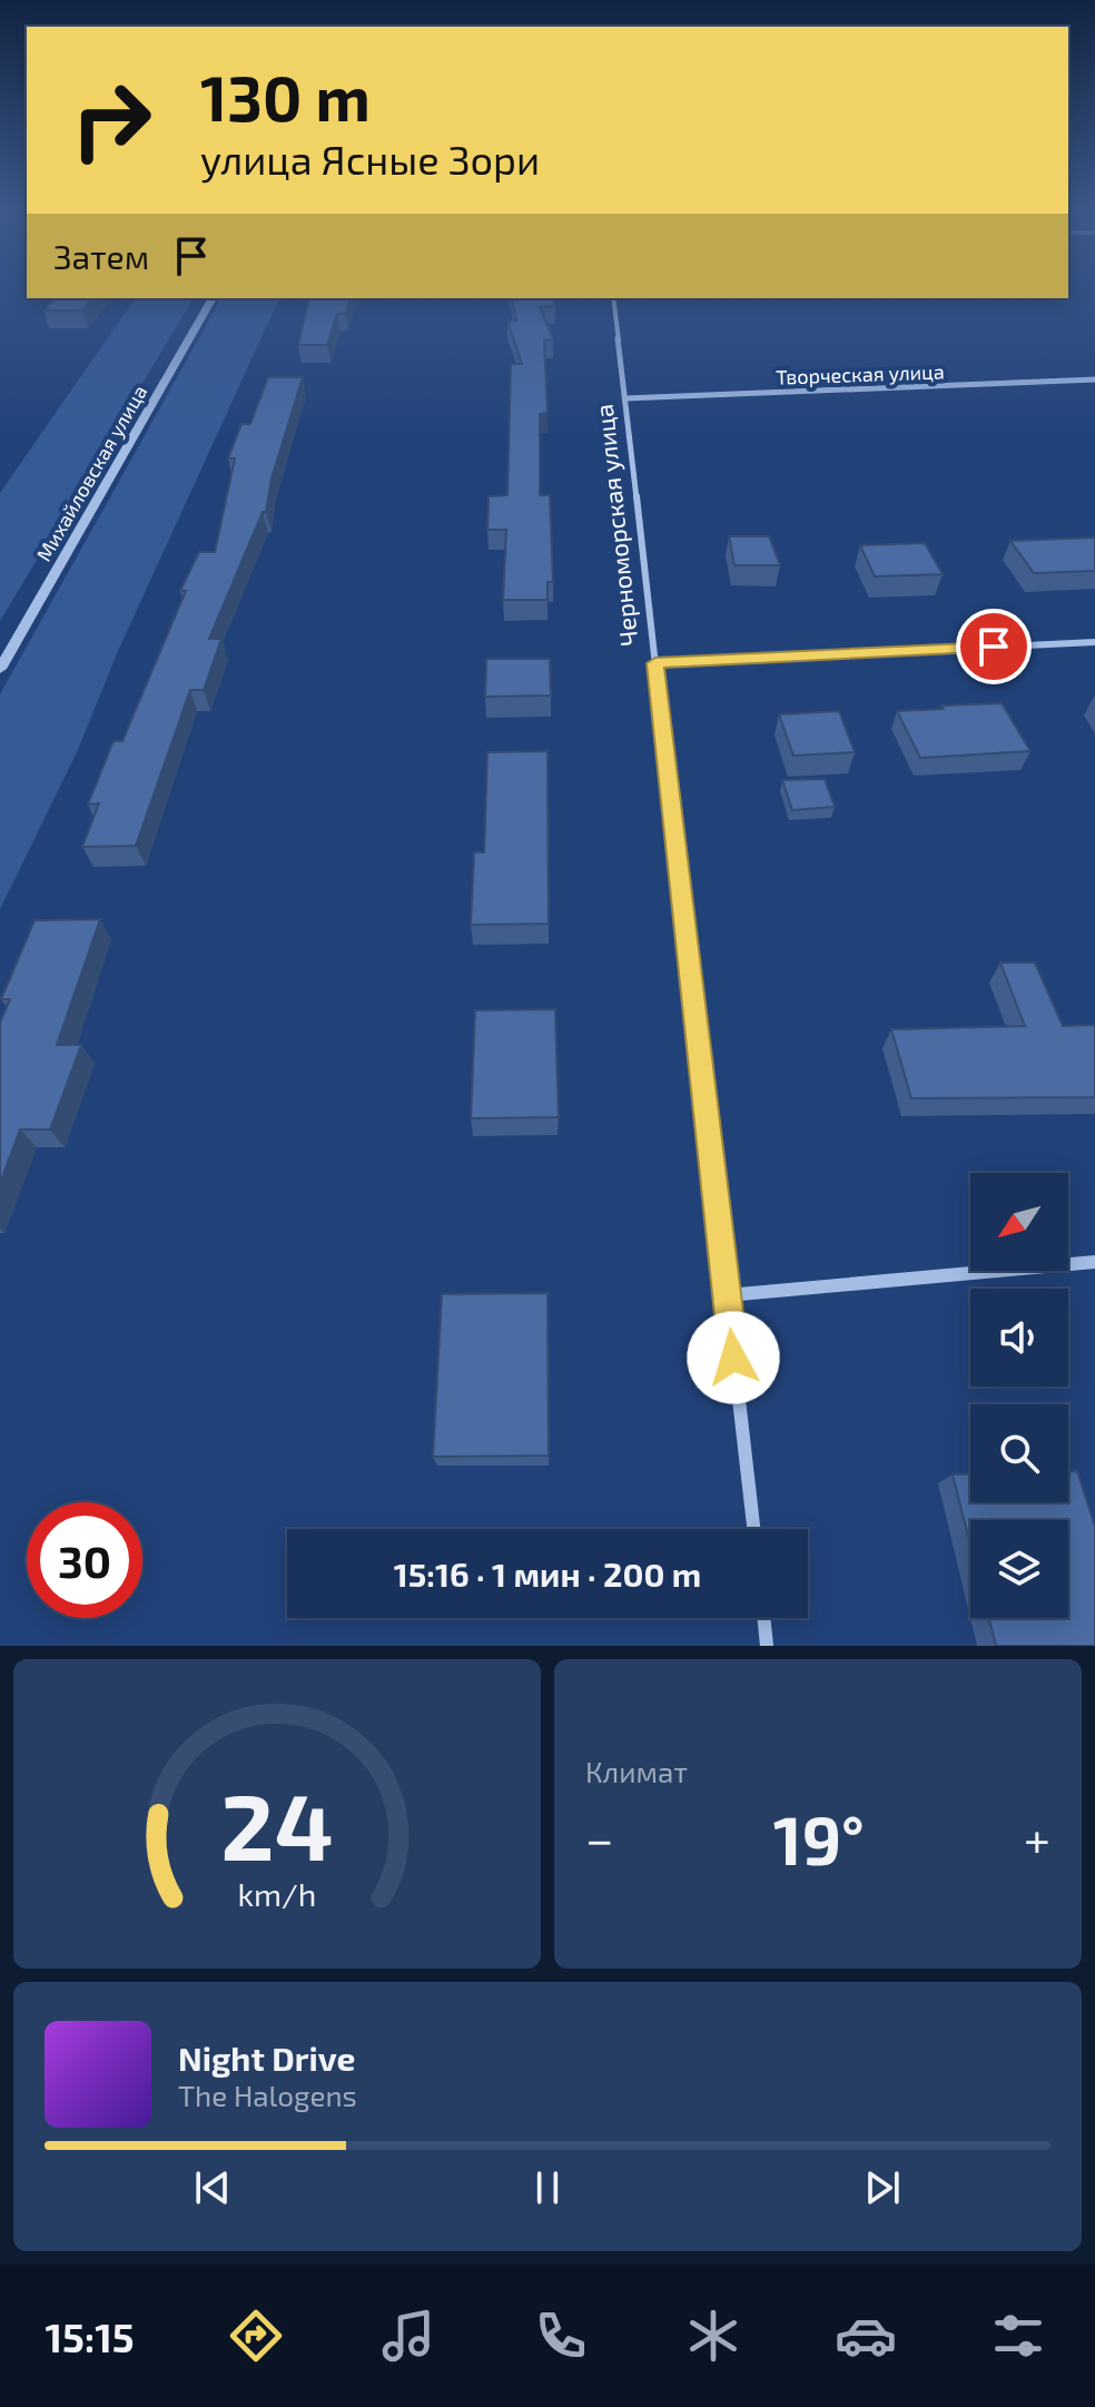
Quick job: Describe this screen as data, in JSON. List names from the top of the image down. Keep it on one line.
{"streets":{"street":["Творческая улица","Михайловская улица","Черноморская улица"]},"crossings":[["Творческая улица","Черноморская улица"]],"north":"bottom left","page":{"turn":["130 m","улица Ясные Зори"],"then":"Затем","limit":"30","trip":"15:16 · 1 мин · 200 m","tile":"Климат","heat":["−","19°","+"],"song":["Night Drive","The Halogens"],"tabs":"15:15","gauge":["24","km/h"]}}
